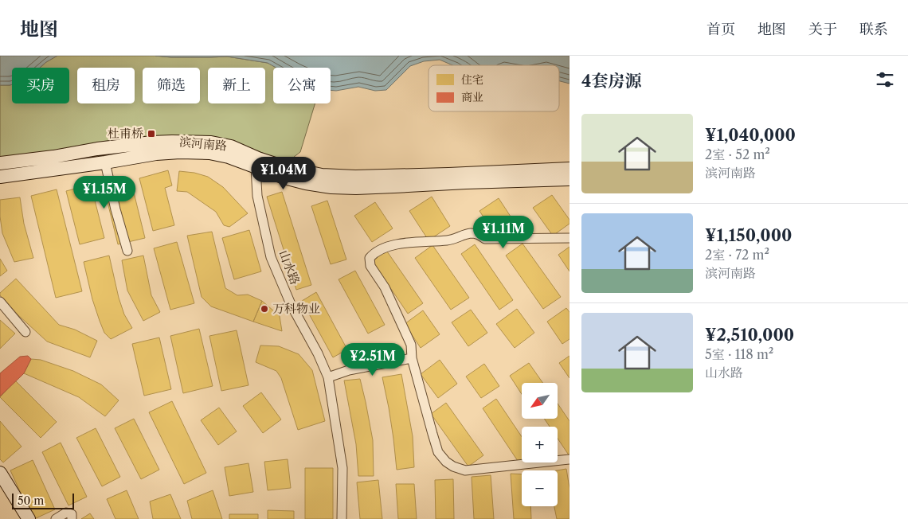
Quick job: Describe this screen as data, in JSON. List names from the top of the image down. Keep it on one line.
{"streets":{"street":["滨河南路","山水路"]},"crossings":[["滨河南路","山水路"]],"places":{"transit":["杜甫桥"],"other":["万科物业"]},"legend":["住宅","商业"],"scale_bar":"50 m","north":"bottom left","page":{"header":"地图","nav":["首页","地图","关于","联系"],"heading":"4套房源","chip":["买房","租房","筛选","新上","公寓"],"list":[{"name":"¥1,040,000","note":"2室 · 52 m² · 滨河南路"},{"name":"¥1,150,000","note":"2室 · 72 m² · 滨河南路"},{"name":"¥2,510,000","note":"5室 · 118 m² · 山水路"}],"price":["¥1.04M","¥1.15M","¥1.11M","¥2.51M"],"map_buttons":["+","−"],"scale":"50 m"}}
